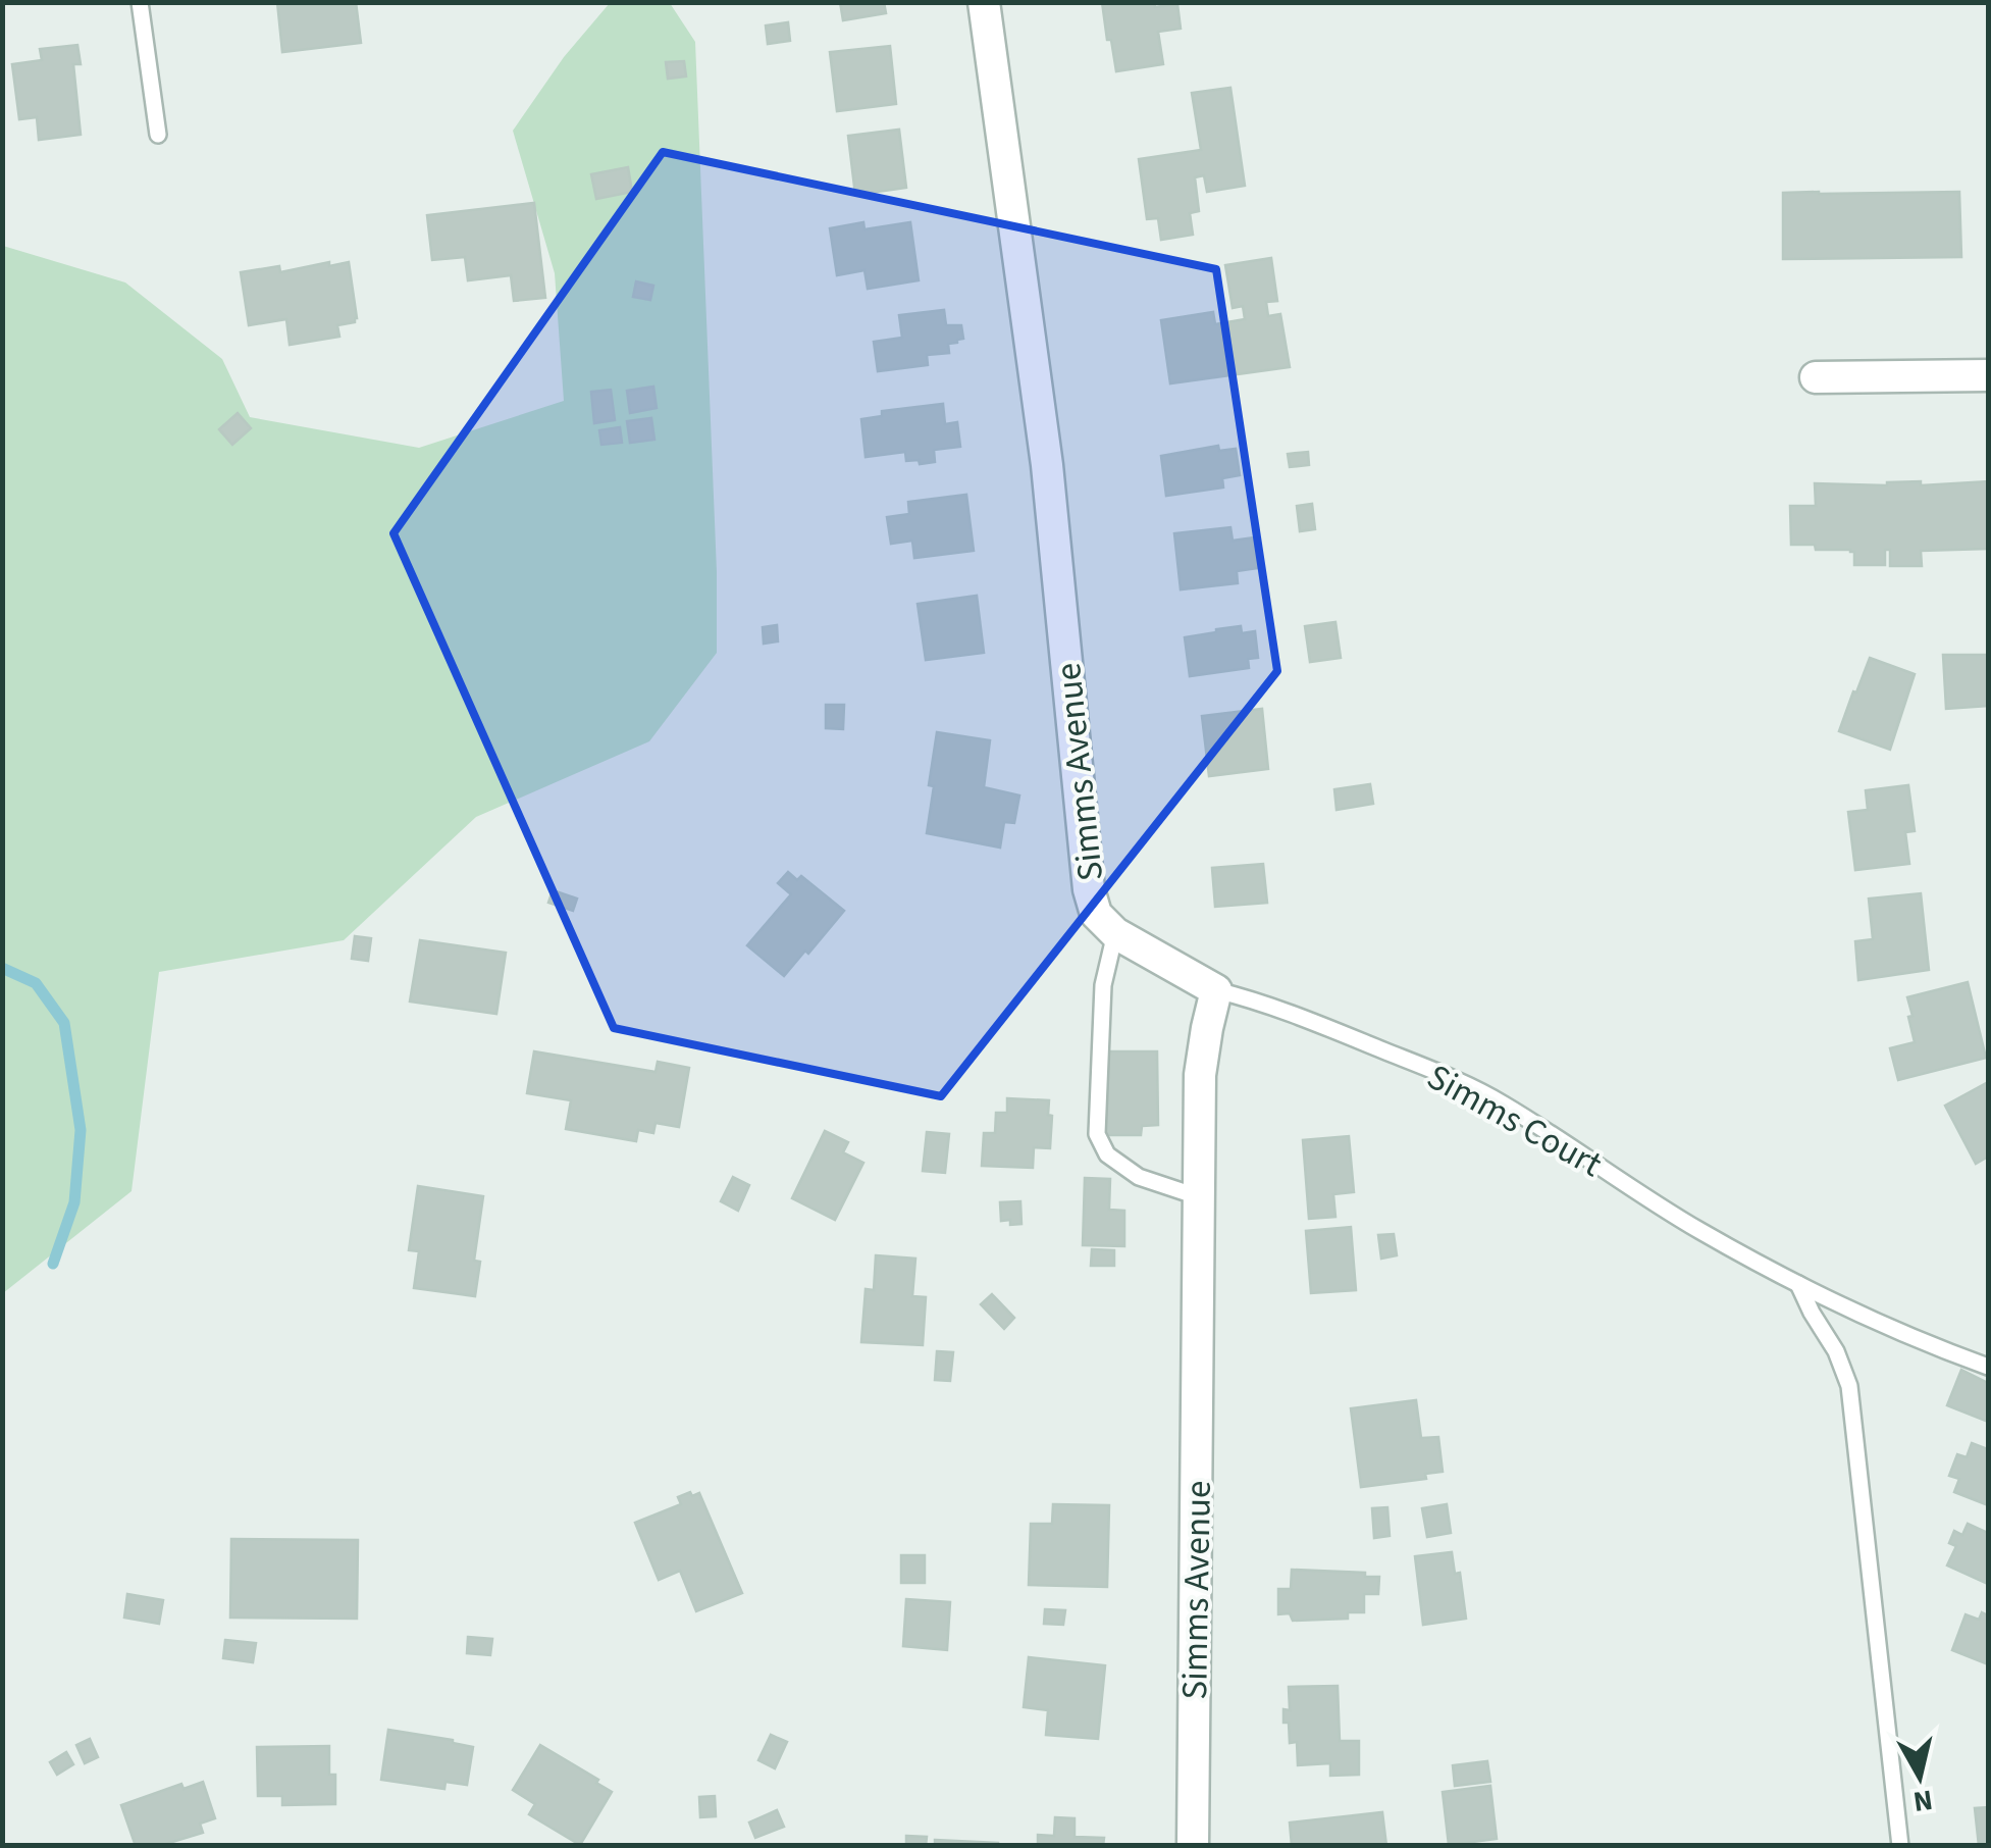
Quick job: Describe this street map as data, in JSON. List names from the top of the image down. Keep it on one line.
{"streets":{"street":["Simms Avenue"],"lane":["Simms Court"]},"crossings":[["Simms Avenue","Simms Court"]],"north":"bottom"}
